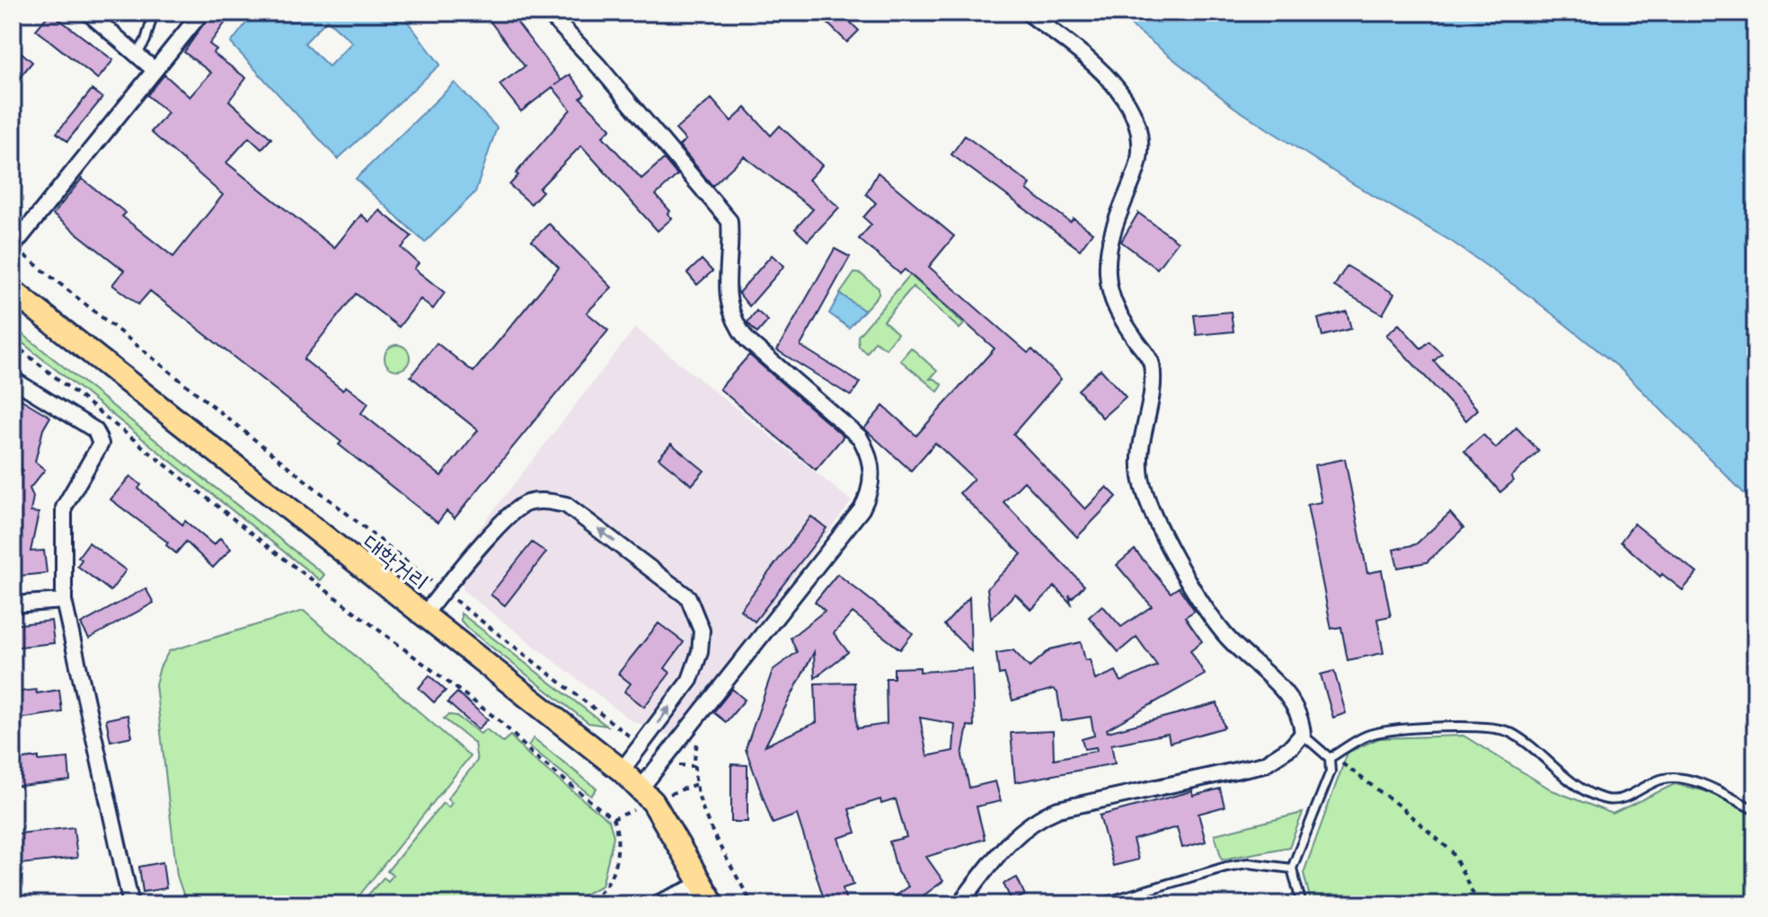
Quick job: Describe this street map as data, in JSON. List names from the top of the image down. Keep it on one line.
{"streets":{"main road":["대학거리"]}}
